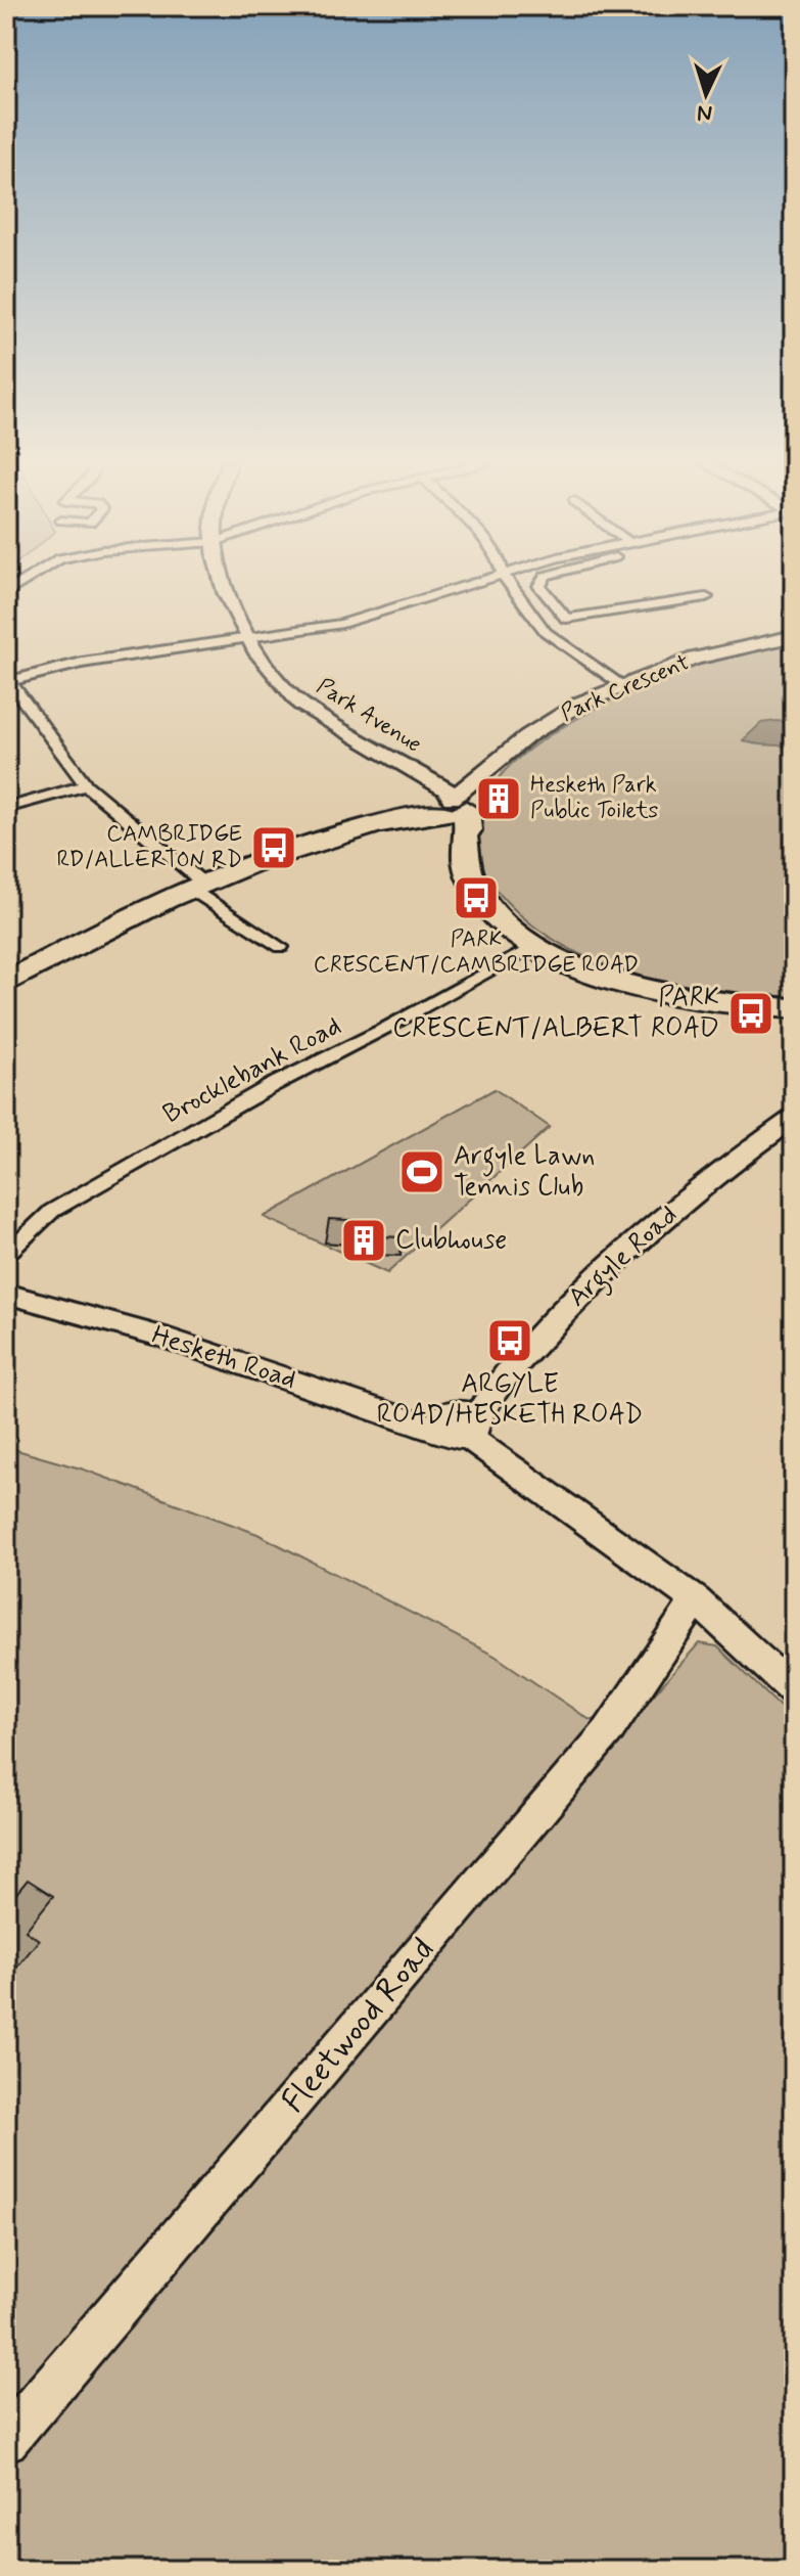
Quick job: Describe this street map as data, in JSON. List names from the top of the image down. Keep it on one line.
{"streets":{"highway":["Park Crescent"],"street":["Park Avenue","Brocklebank Road","Argyle Road","Hesketh Road","Fleetwood Road"]},"crossings":[["Park Crescent","Park Avenue"],["Park Crescent","Brocklebank Road"],["Argyle Road","Hesketh Road"],["Hesketh Road","Fleetwood Road"]],"places":{"building":["Hesketh Park Public Toilets","Clubhouse"],"bus stop":["CAMBRIDGE RD/ALLERTON RD","PARK CRESCENT/CAMBRIDGE ROAD","PARK CRESCENT/ALBERT ROAD","ARGYLE ROAD/HESKETH ROAD"],"sports":["Argyle Lawn Tennis Club"]},"north":"bottom"}
